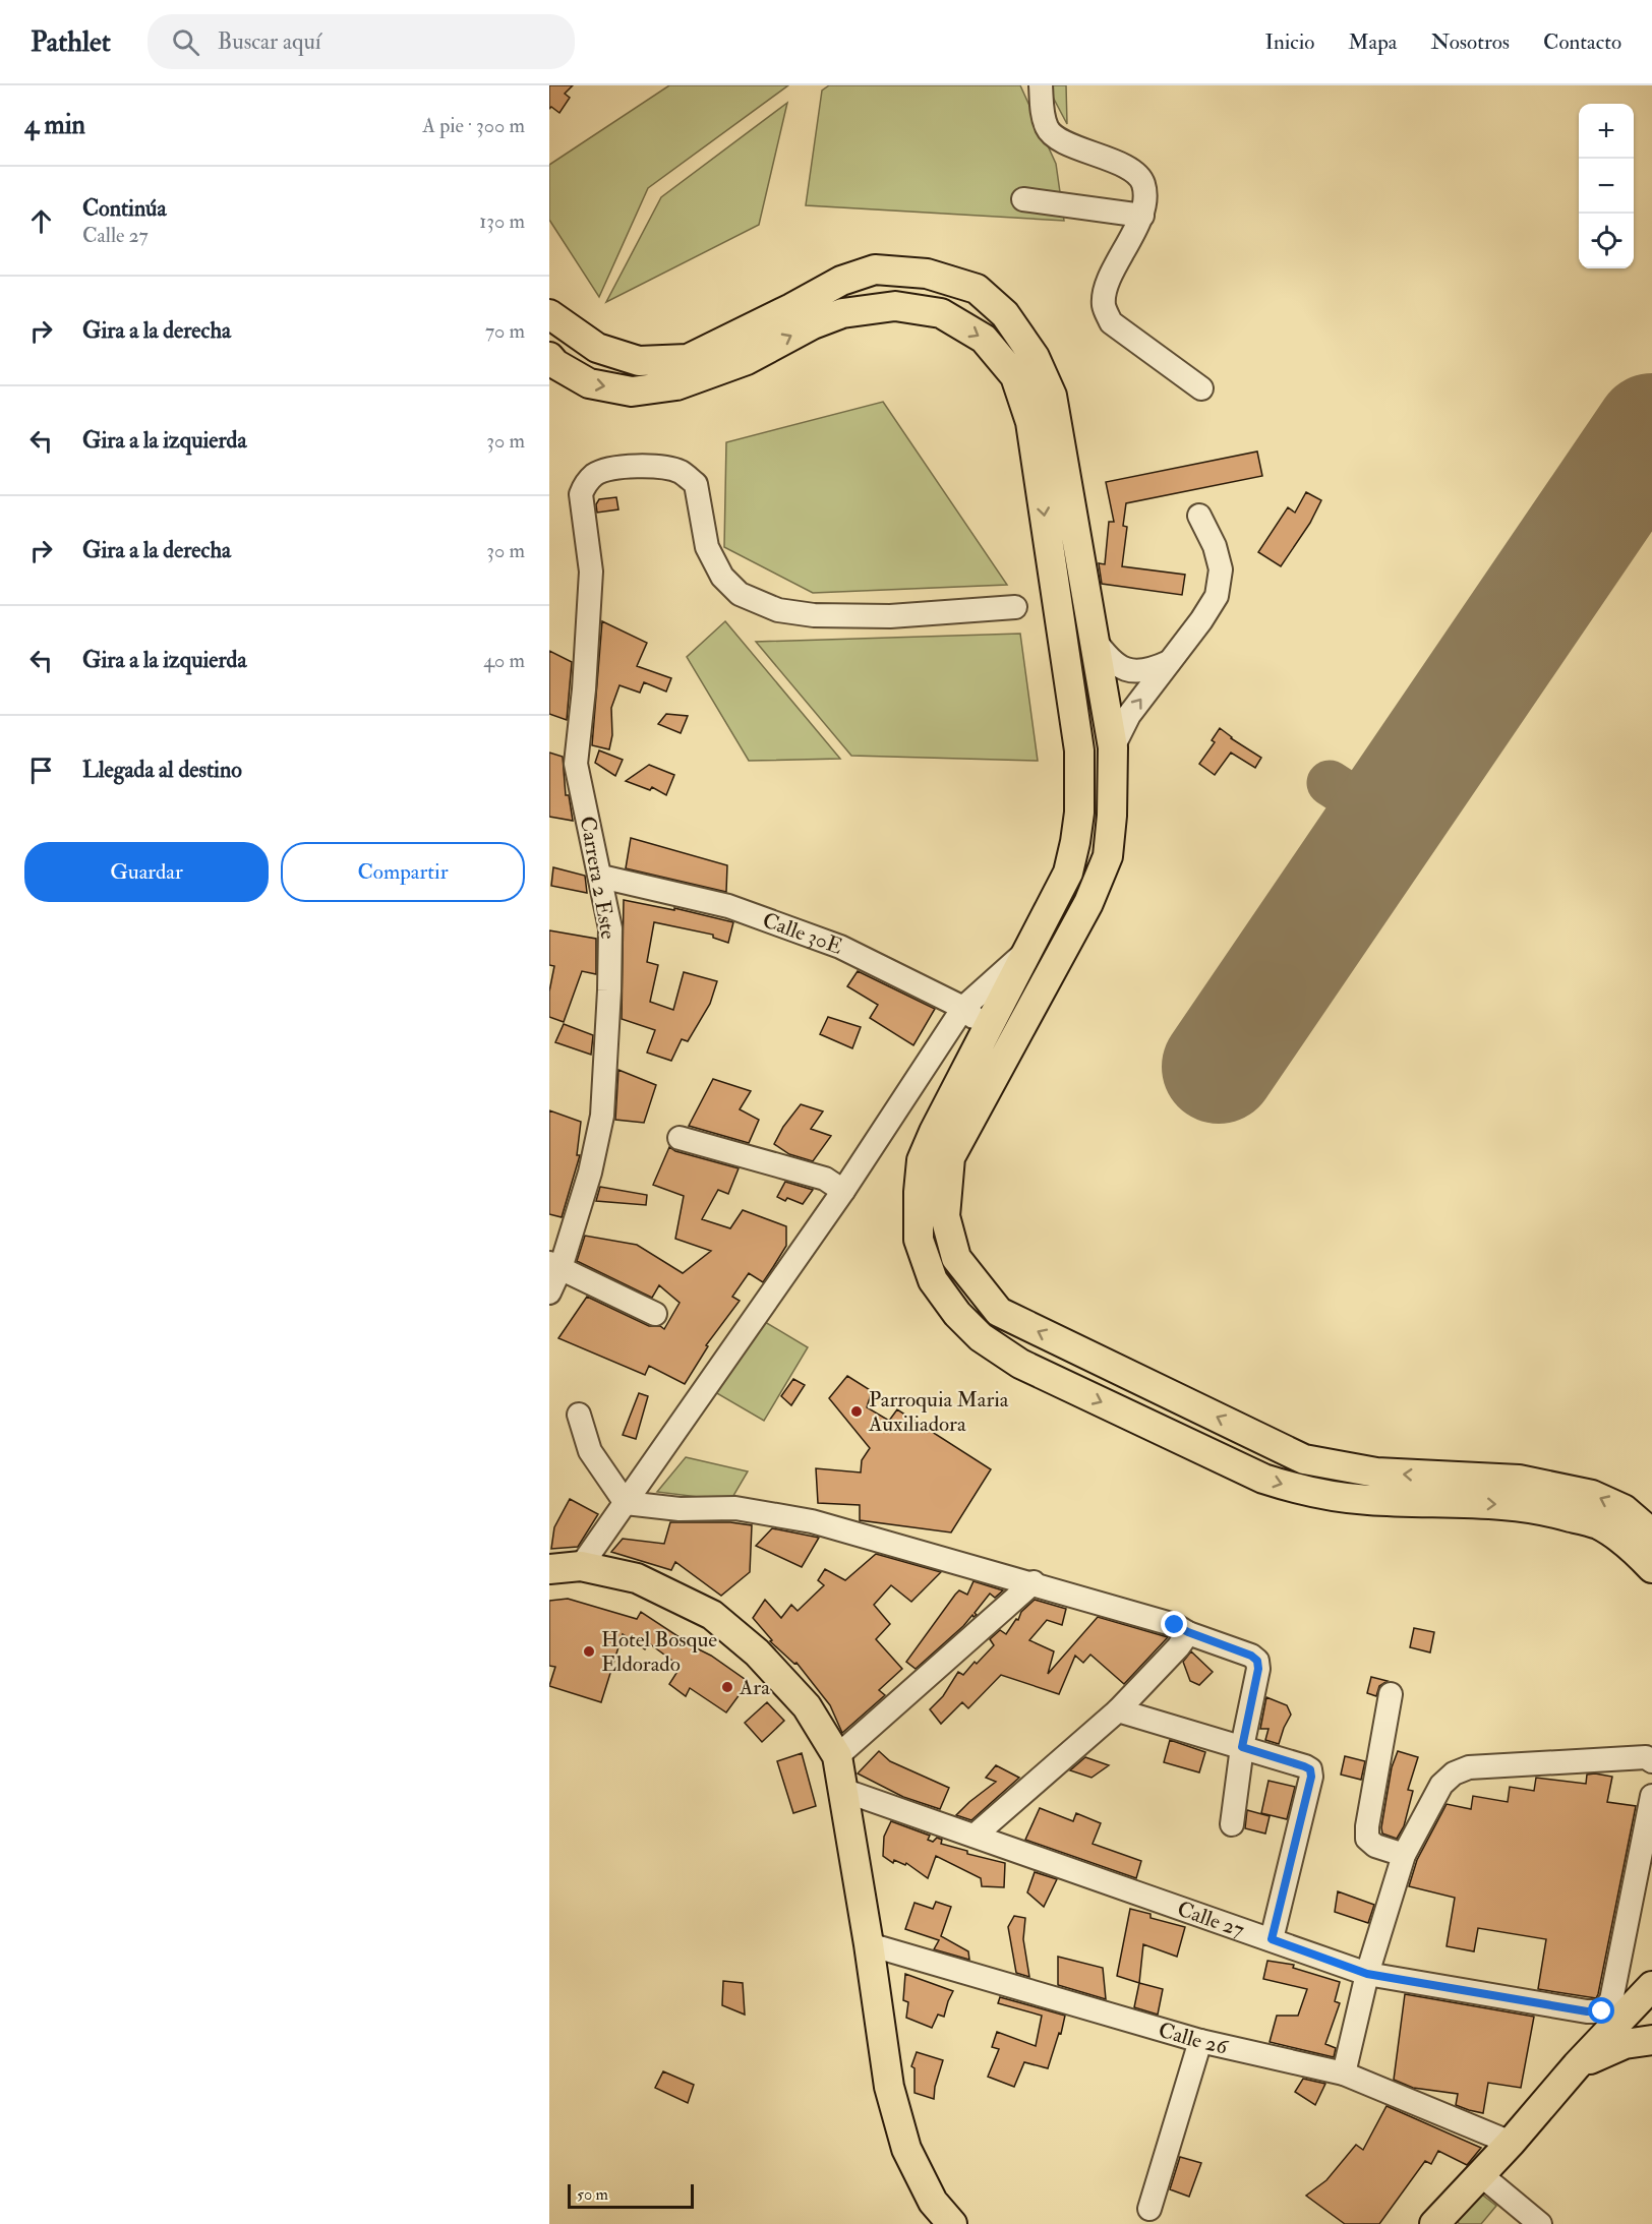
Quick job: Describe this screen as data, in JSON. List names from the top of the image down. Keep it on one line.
{"streets":{"street":["Carrera 2 Este","Calle 30E","Calle 27","Calle 26"]},"crossings":[["Carrera 2 Este","Calle 30E"]],"places":["Parroquia Maria Auxiliadora","Hotel Bosque Eldorado","Ara"],"scale_bar":"50 m","page":{"header":"Pathlet","search":"Buscar aquí","nav":["Inicio","Mapa","Nosotros","Contacto"],"heading":["4 min","A pie · 300 m"],"map_buttons":["+","−"],"list":[["Continúa","Calle 27","130 m"],["Gira a la derecha","70 m"],["Gira a la izquierda","30 m"],["Gira a la derecha","30 m"],["Gira a la izquierda","40 m"],"Llegada al destino"],"buttons":["Guardar","Compartir"],"scale":"50 m"}}
